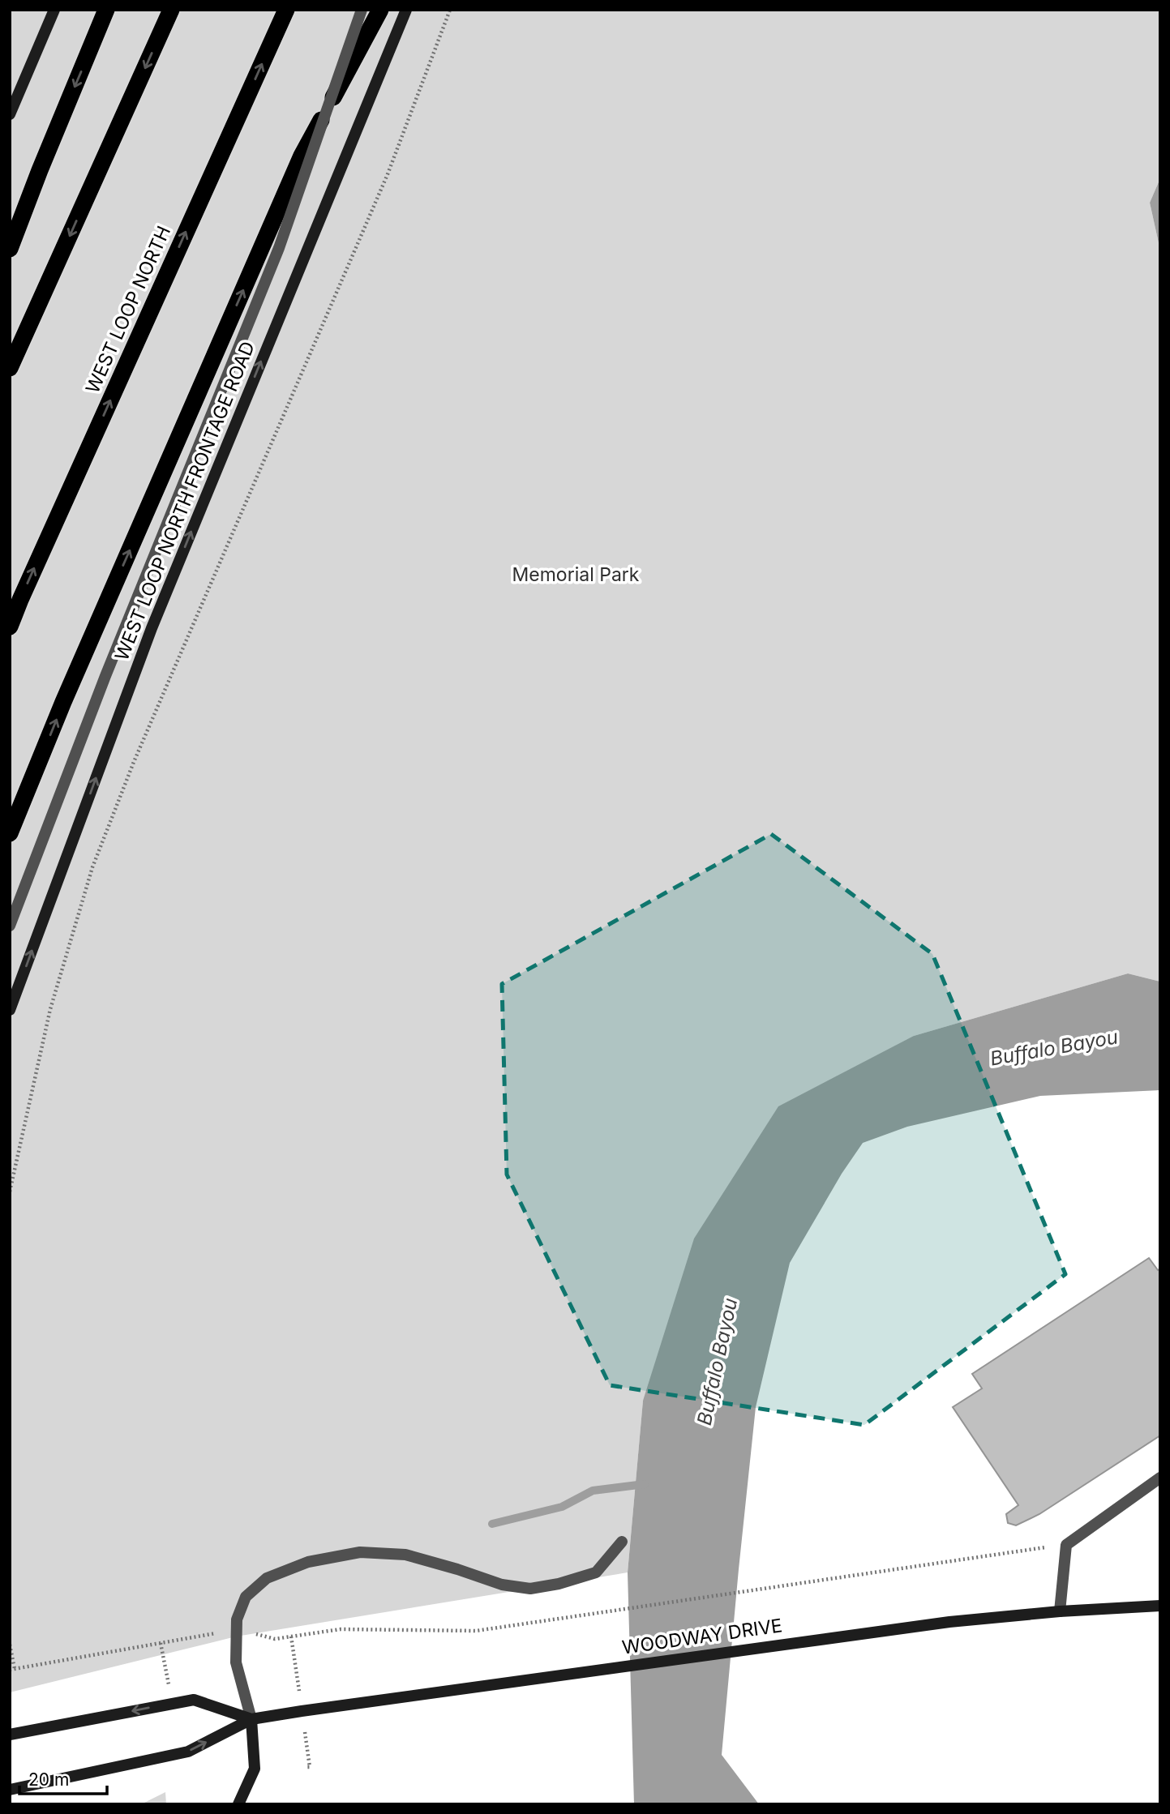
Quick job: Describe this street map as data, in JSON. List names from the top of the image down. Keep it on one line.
{"streets":{"highway":["WEST LOOP NORTH"],"main road":["WEST LOOP NORTH FRONTAGE ROAD","WOODWAY DRIVE"]},"one_way":["WEST LOOP NORTH FRONTAGE ROAD"],"water":["Buffalo Bayou"],"parks":["Memorial Park"],"scale_bar":"20 m"}
